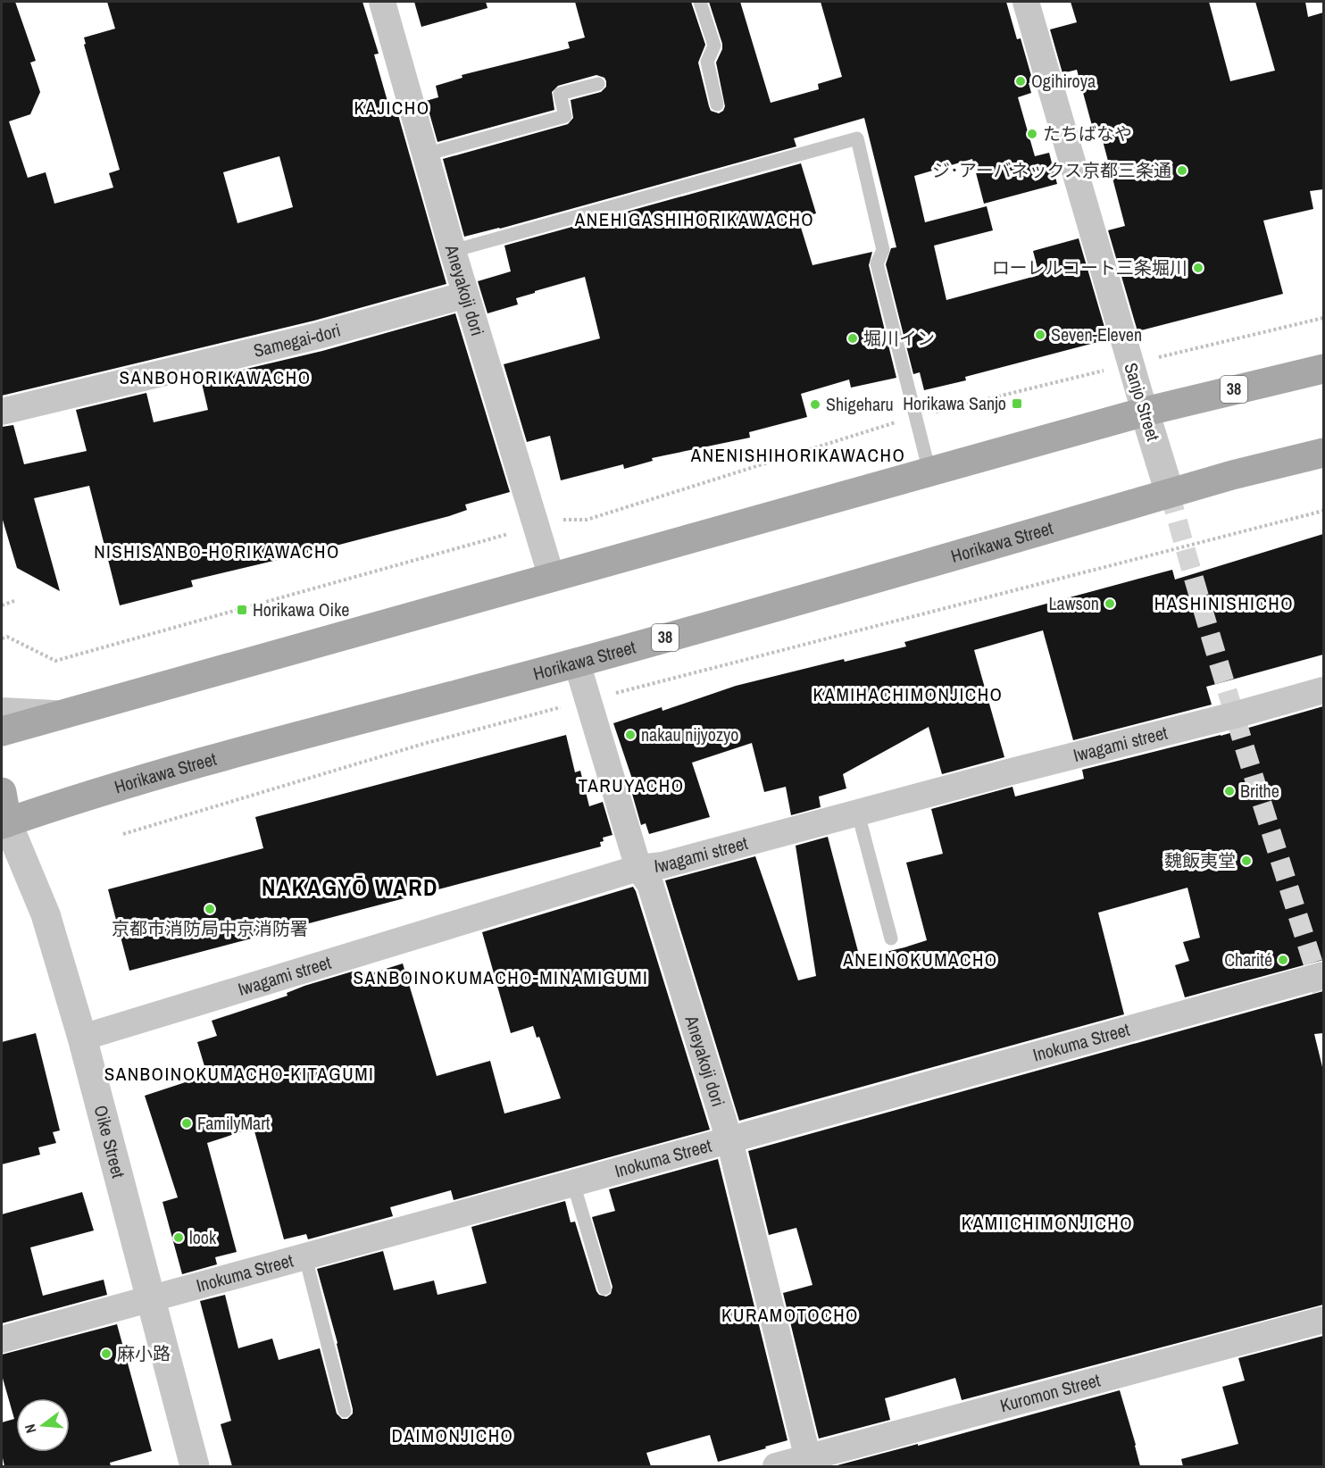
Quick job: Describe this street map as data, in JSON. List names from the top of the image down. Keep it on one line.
{"streets":{"main road":["38","Horikawa Street","Oike Street"],"street":["Aneyakoji dori","Samegai-dori","Sanjo Street","Iwagami street","Inokuma Street","Kuromon Street"]},"crossings":[["Aneyakoji dori","Samegai-dori"],["Aneyakoji dori","38"],["Aneyakoji dori","Horikawa Street"],["Aneyakoji dori","Iwagami street"],["Aneyakoji dori","Inokuma Street"],["Aneyakoji dori","Kuromon Street"],["38","Sanjo Street"],["Sanjo Street","Horikawa Street"],["Horikawa Street","Oike Street"],["Iwagami street","Oike Street"],["Inokuma Street","Oike Street"]],"districts":["KAJICHO","ANEHIGASHIHORIKAWACHO","SANBOHORIKAWACHO","ANENISHIHORIKAWACHO","NISHISANBO-HORIKAWACHO","HASHINISHICHO","KAMIHACHIMONJICHO","TARUYACHO","NAKAGYŌ WARD","ANEINOKUMACHO","SANBOINOKUMACHO-MINAMIGUMI","SANBOINOKUMACHO-KITAGUMI","KAMIICHIMONJICHO","KURAMOTOCHO","DAIMONJICHO"],"places":{"other":["Ogihiroya","たちばなや","ジ･アーバネックス京都三条通","ローレルコート三条堀川","Seven-Eleven","堀川イン","Shigeharu","Lawson","nakau nijyozyo","Brithe","魏飯夷堂","京都市消防局中京消防署","Charité","FamilyMart","look","麻小路"],"transit":["Horikawa Sanjo","Horikawa Oike"]},"north":"left"}
